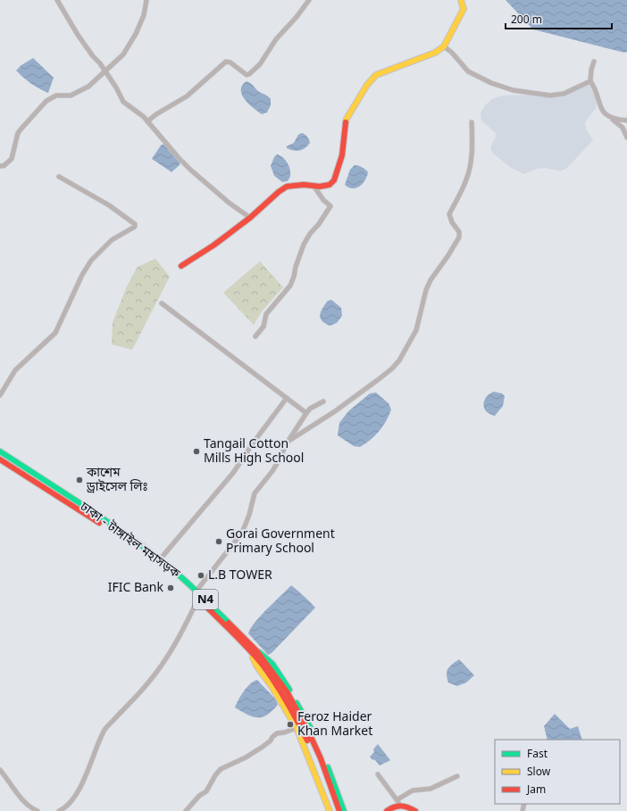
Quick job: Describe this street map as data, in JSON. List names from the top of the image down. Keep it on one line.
{"streets":{"main road":["ঢাকা - টাঙ্গাইল মহাসড়ক","N4"]},"places":["Tangail Cotton Mills High School","কাশেম ড্রাইসেল লিঃ","Gorai Government Primary School","L.B TOWER","IFIC Bank","Feroz Haider Khan Market"],"legend":["Fast","Slow","Jam"],"scale_bar":"200 m"}
